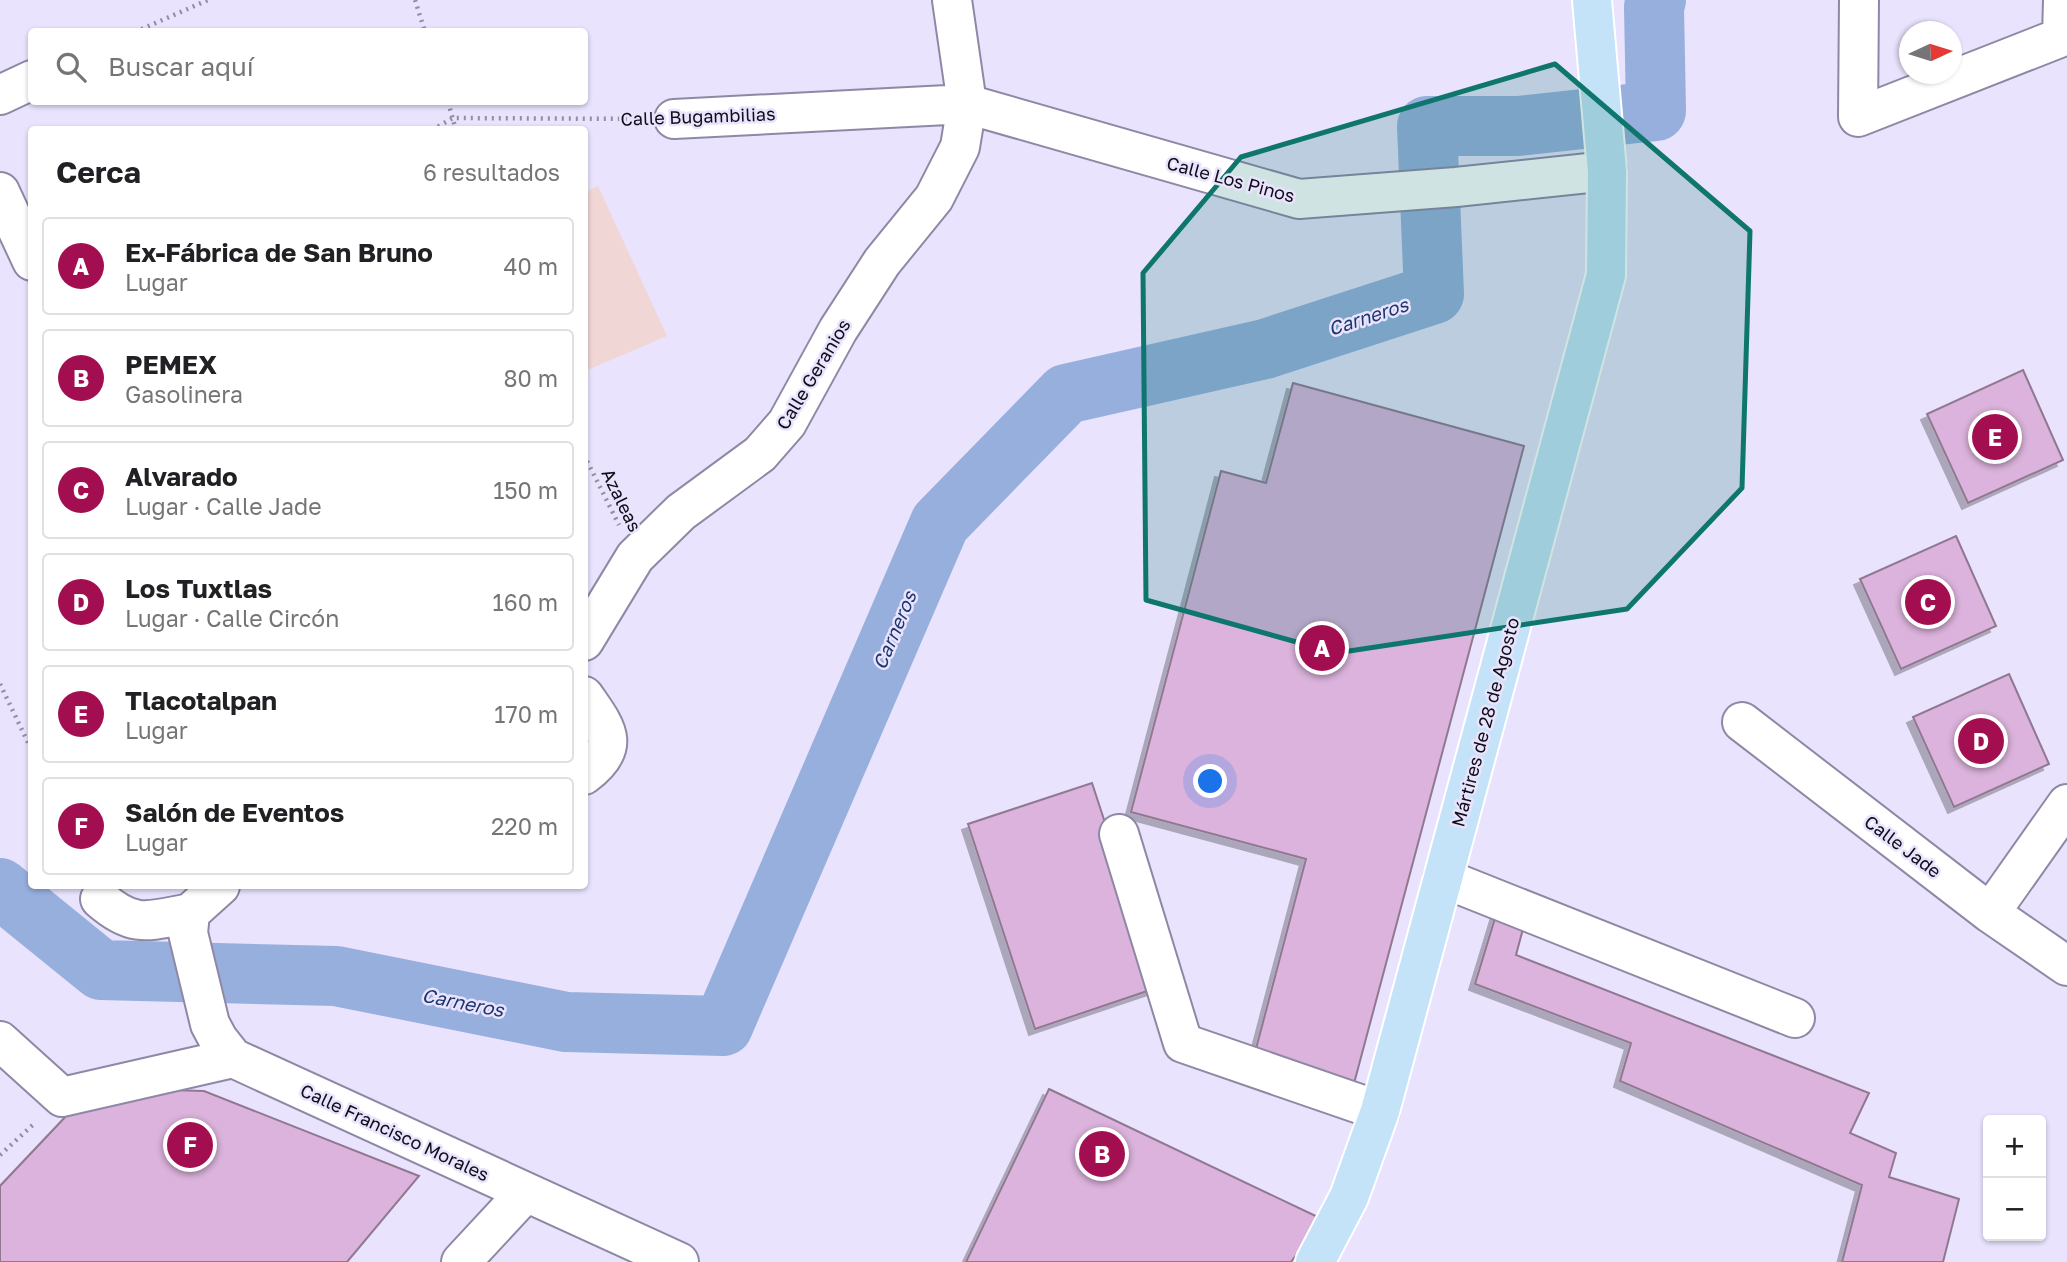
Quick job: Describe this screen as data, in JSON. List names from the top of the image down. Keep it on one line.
{"streets":{"main road":["Mártires de 28 de Agosto"],"street":["Calle Bugambilias","Calle Los Pinos","Calle Geranios","Calle Jade","Calle Francisco Morales"],"path":["Azaleas"]},"crossings":[["Calle Bugambilias","Calle Los Pinos"],["Calle Bugambilias","Calle Geranios"],["Calle Los Pinos","Calle Geranios"],["Calle Los Pinos","Mártires de 28 de Agosto"],["Calle Geranios","Azaleas"]],"water":["Carneros"],"north":"right","page":{"search":"Buscar aquí","heading":["Cerca","6 resultados"],"list":[{"mark":"A","name":"Ex-Fábrica de San Bruno","note":"Lugar","value":"40 m"},{"mark":"B","name":"PEMEX","note":"Gasolinera","value":"80 m"},{"mark":"C","name":"Alvarado","note":"Lugar · Calle Jade","value":"150 m"},{"mark":"D","name":"Los Tuxtlas","note":"Lugar · Calle Circón","value":"160 m"},{"mark":"E","name":"Tlacotalpan","note":"Lugar","value":"170 m"},{"mark":"F","name":"Salón de Eventos","note":"Lugar","value":"220 m"}],"pins":["E","C","A","D","F","B"],"map_buttons":["+","−"]}}
